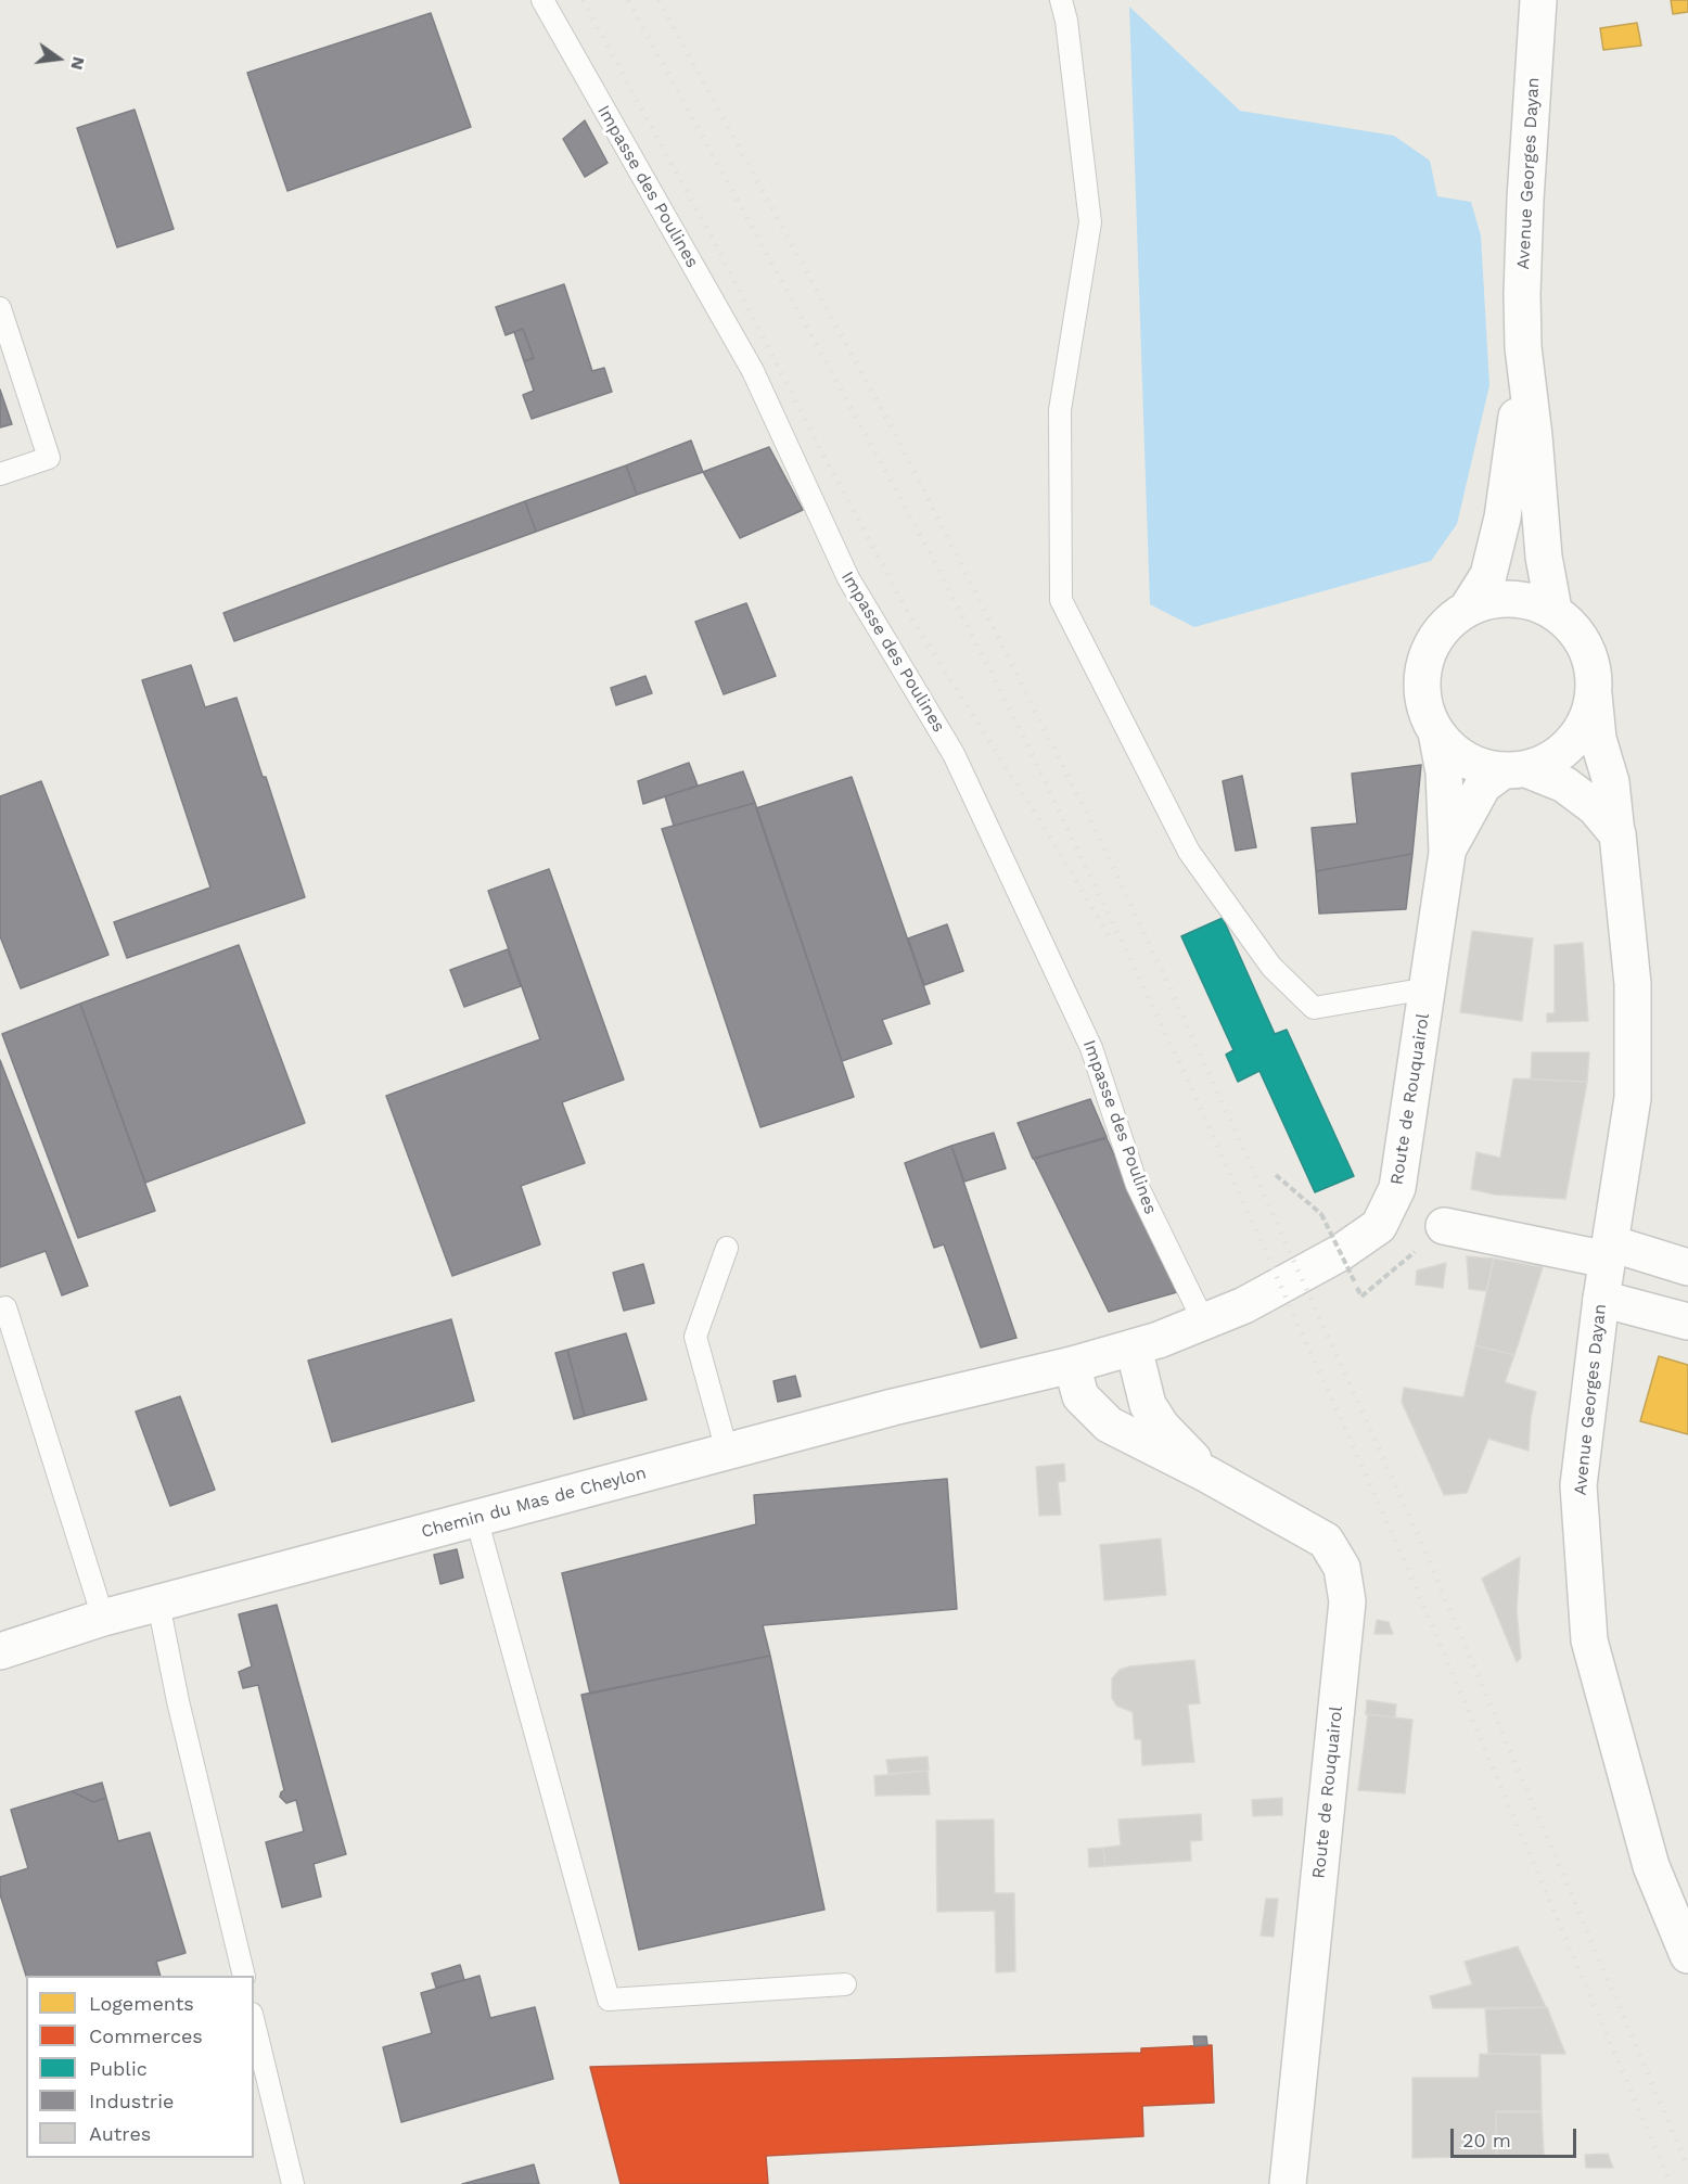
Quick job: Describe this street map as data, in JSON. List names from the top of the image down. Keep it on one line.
{"streets":{"street":["Avenue Georges Dayan","Route de Rouquairol","Chemin du Mas de Cheylon"],"lane":["Impasse des Poulines"]},"crossings":[["Avenue Georges Dayan","Route de Rouquairol"],["Impasse des Poulines","Route de Rouquairol"],["Route de Rouquairol","Chemin du Mas de Cheylon"]],"legend":["Logements","Commerces","Public","Industrie","Autres"],"scale_bar":"20 m","north":"right"}
